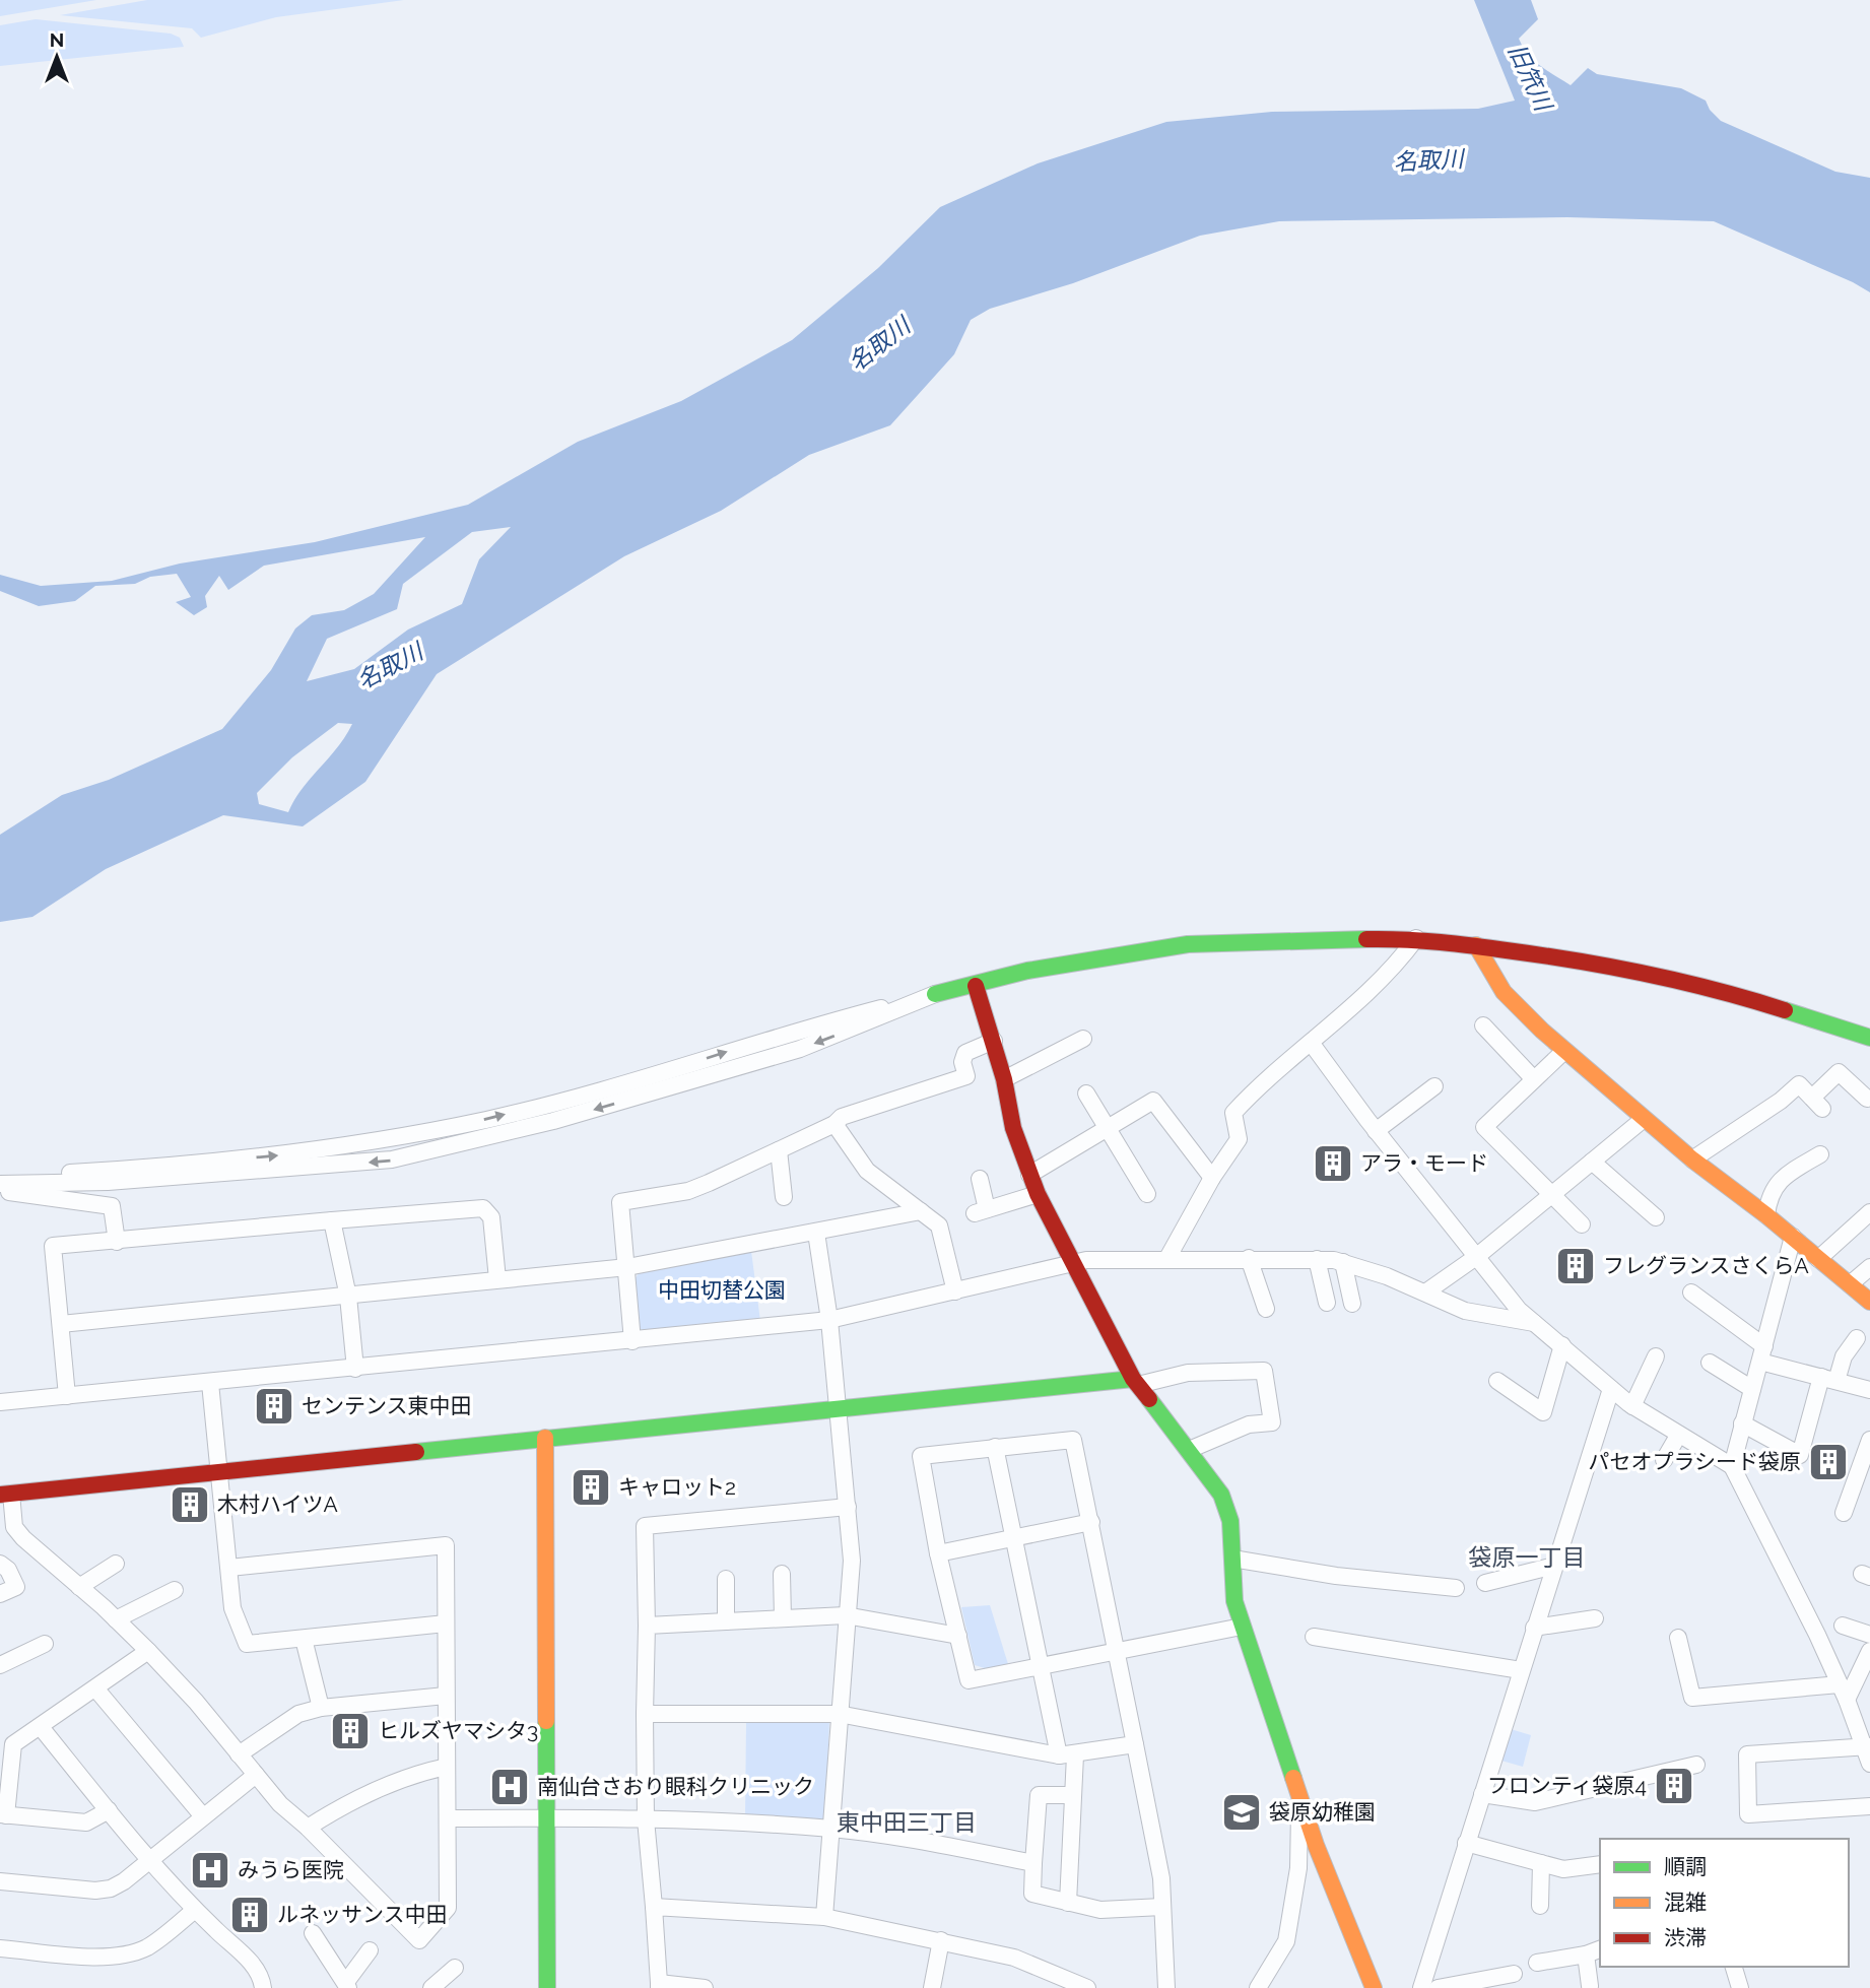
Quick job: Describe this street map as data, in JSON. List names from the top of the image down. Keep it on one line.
{"districts":["袋原一丁目","東中田三丁目"],"water":["旧笊川","名取川"],"parks":["中田切替公園"],"places":{"building":["アラ・モード","フレグランスさくらA","センテンス東中田","パセオプラシード袋原","キャロット2","木村ハイツA","ヒルズヤマシタ3","フロンティ袋原4","ルネッサンス中田"],"hospital":["南仙台さおり眼科クリニック","みうら医院"],"school or university":["袋原幼稚園"]},"legend":["順調","混雑","渋滞"],"north":"top"}
